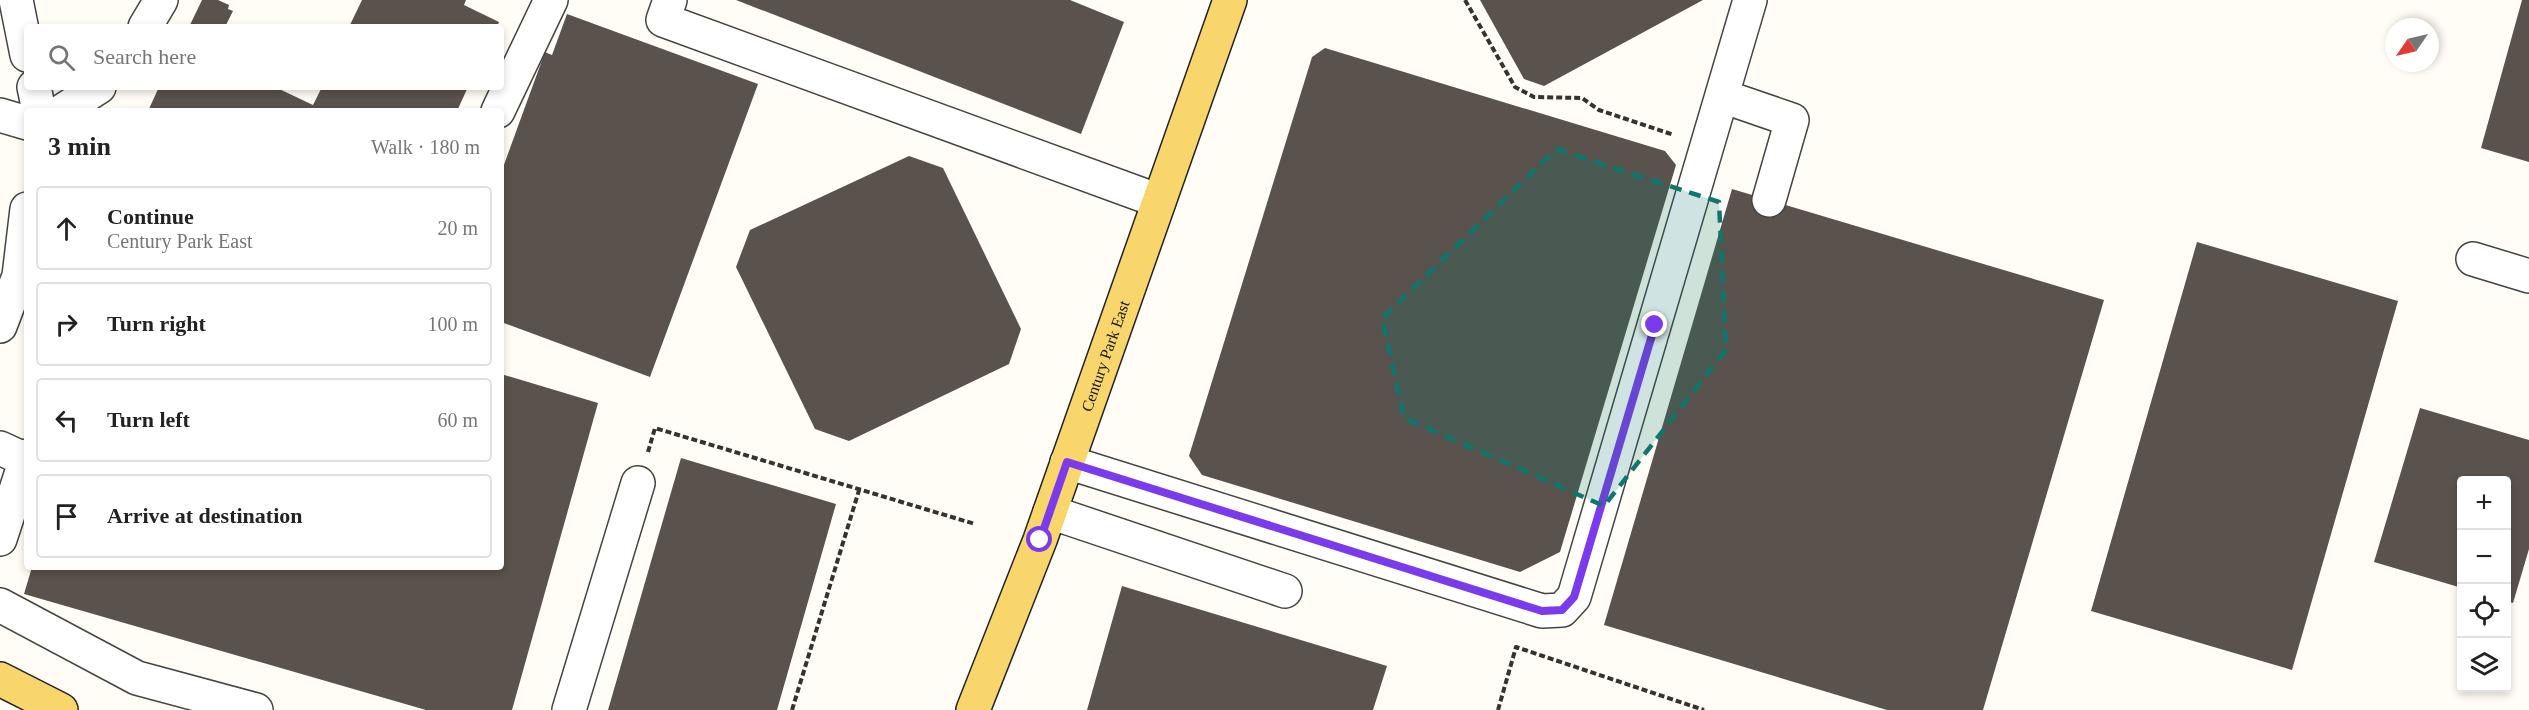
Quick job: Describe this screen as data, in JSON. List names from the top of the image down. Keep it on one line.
{"streets":{"main road":["Century Park East"]},"north":"bottom left","page":{"search":"Search here","heading":["3 min","Walk · 180 m"],"list":[["Continue","Century Park East","20 m"],["Turn right","100 m"],["Turn left","60 m"],"Arrive at destination"],"map_buttons":["+","−"]}}
